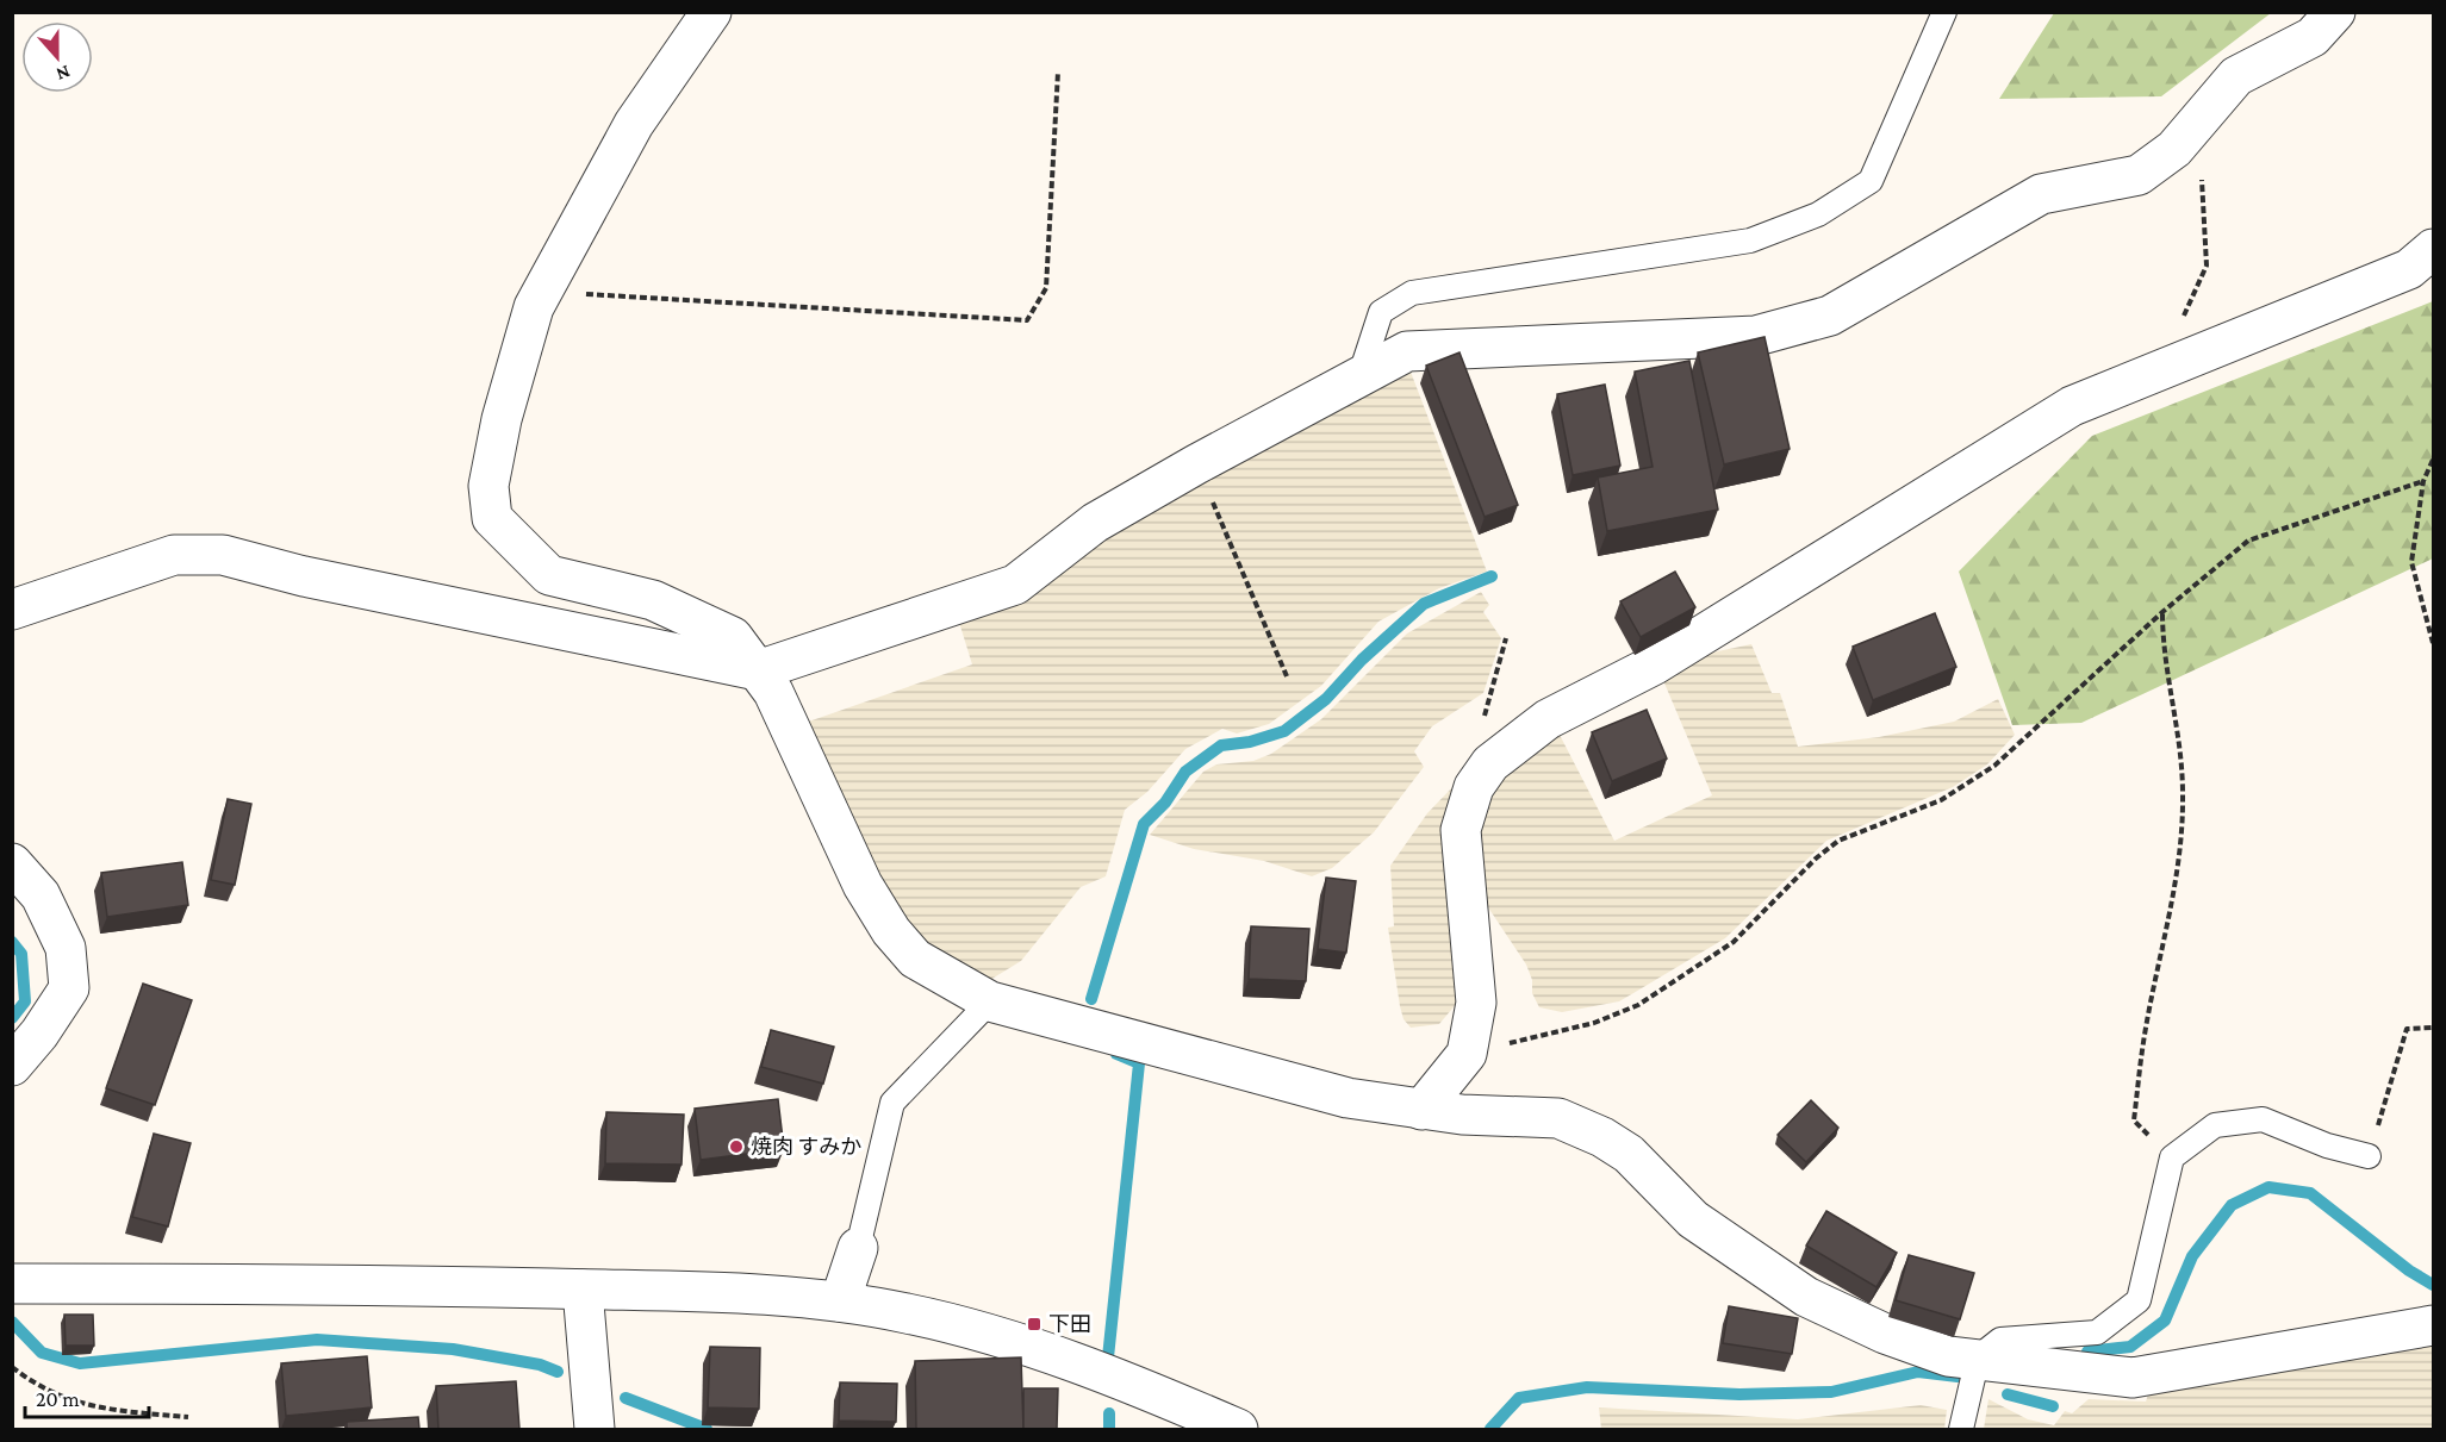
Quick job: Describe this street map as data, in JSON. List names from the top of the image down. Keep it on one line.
{"places":{"other":["焼肉 すみか"],"transit":["下田"]},"scale_bar":"20 m","north":"bottom"}
